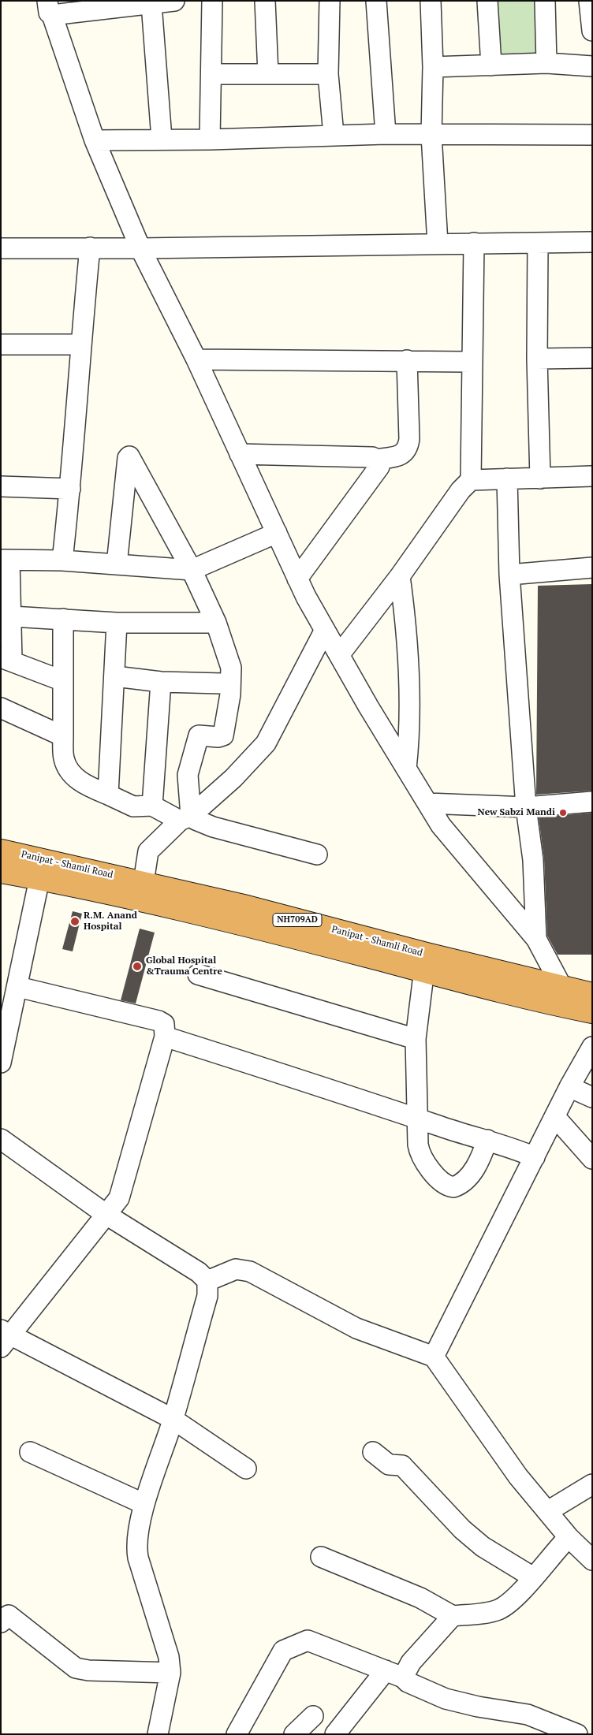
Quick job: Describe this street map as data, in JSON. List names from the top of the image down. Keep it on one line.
{"streets":{"highway":["Panipat - Shamli Road","NH709AD"]},"places":["New Sabzi Mandi","R.M. Anand Hospital","Global Hospital &Trauma Centre"]}
